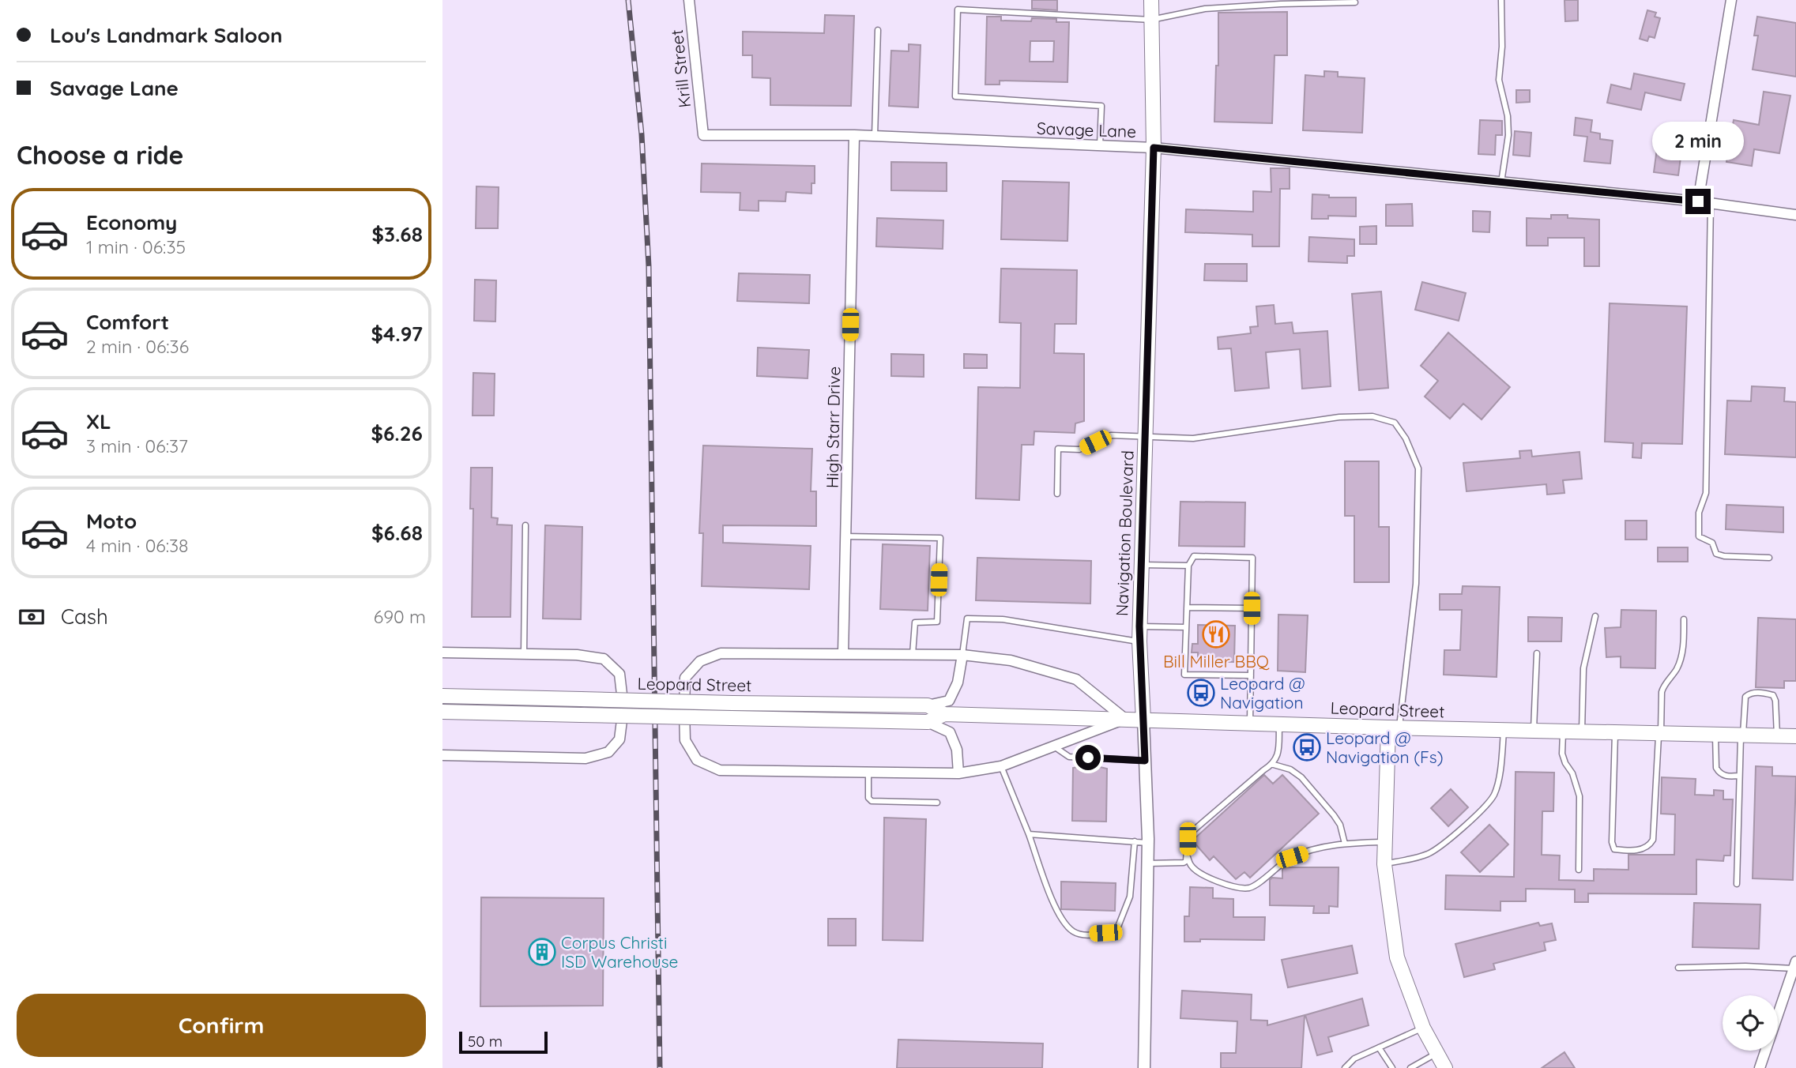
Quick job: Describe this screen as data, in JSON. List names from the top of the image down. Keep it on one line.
{"streets":{"main road":["Navigation Boulevard","Leopard Street"],"street":["Krill Street","Savage Lane","High Starr Drive"]},"crossings":[["Krill Street","Savage Lane"],["Savage Lane","High Starr Drive"],["Savage Lane","Navigation Boulevard"],["Navigation Boulevard","Leopard Street"]],"places":{"restaurant":["Bill Miller BBQ"],"bus stop":["Leopard @ Navigation","Leopard @ Navigation (Fs)"],"building":["Corpus Christi ISD Warehouse"]},"scale_bar":"50 m","page":{"banner":["Lou's Landmark Saloon","Savage Lane"],"heading":"Choose a ride","bubble":"2 min","list":[{"name":"Economy","note":"1 min · 06:35","value":"$3.68"},{"name":"Comfort","note":"2 min · 06:36","value":"$4.97"},{"name":"XL","note":"3 min · 06:37","value":"$6.26"},{"name":"Moto","note":"4 min · 06:38","value":"$6.68"}],"pay":["Cash","690 m"],"buttons":"Confirm","scale":"50 m"}}
